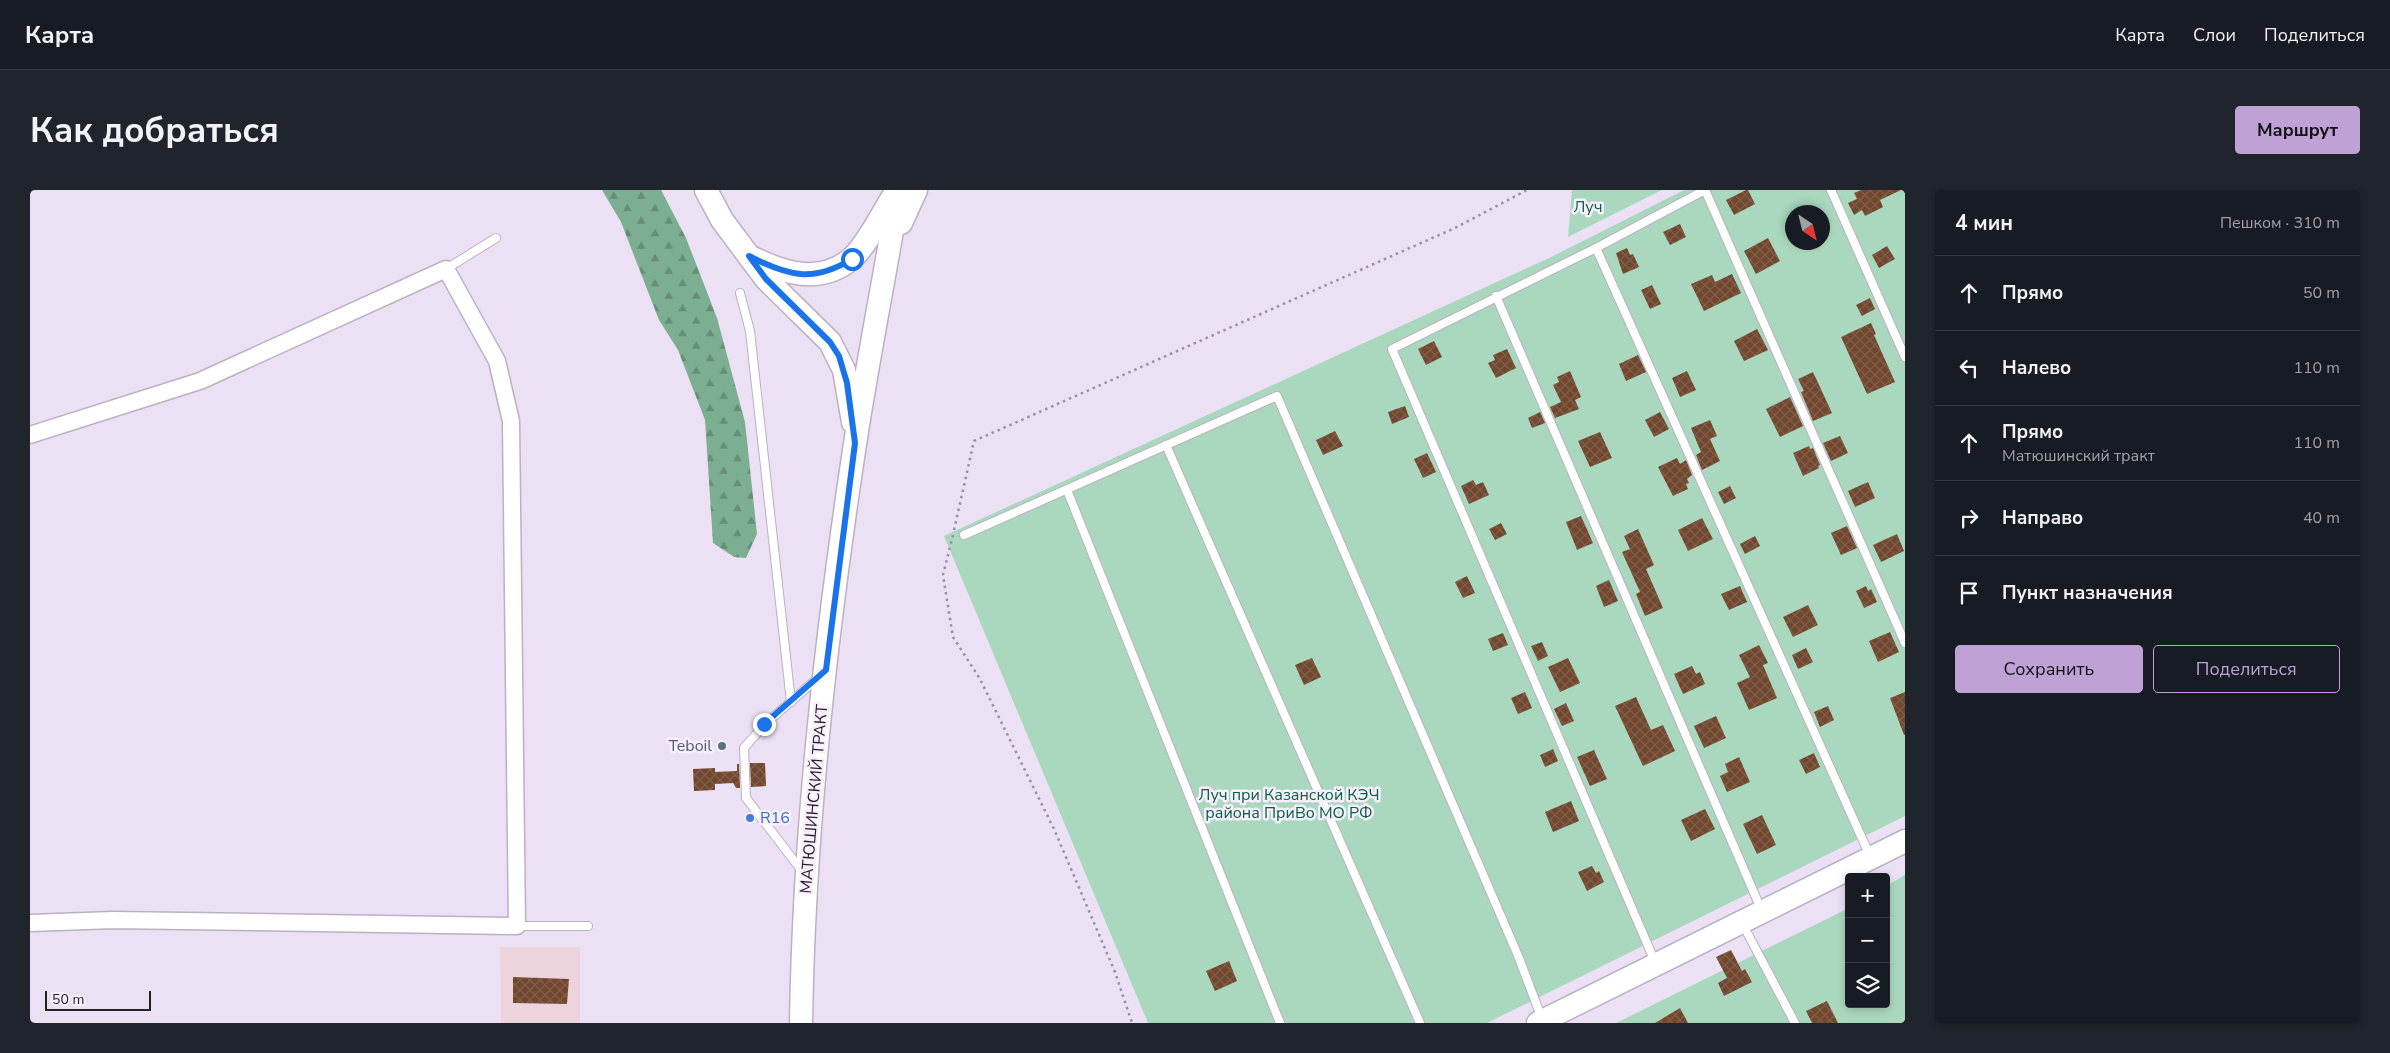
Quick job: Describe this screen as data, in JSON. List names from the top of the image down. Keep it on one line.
{"streets":{"street":["МАТЮШИНСКИЙ ТРАКТ"]},"parks":["Луч","Луч при Казанской КЭЧ района ПриВо МО РФ"],"places":["Teboil","R16"],"scale_bar":"50 m","north":"bottom right","page":{"header":"Карта","nav":["Карта","Слои","Поделиться"],"buttons":["Маршрут",["Сохранить","Поделиться"]],"title":"Как добраться","heading":["4 мин","Пешком · 310 m"],"list":[["Прямо","50 m"],["Налево","110 m"],["Прямо","Матюшинский тракт","110 m"],["Направо","40 m"],"Пункт назначения"],"map_buttons":["+","−"],"scale":"50 m"}}
